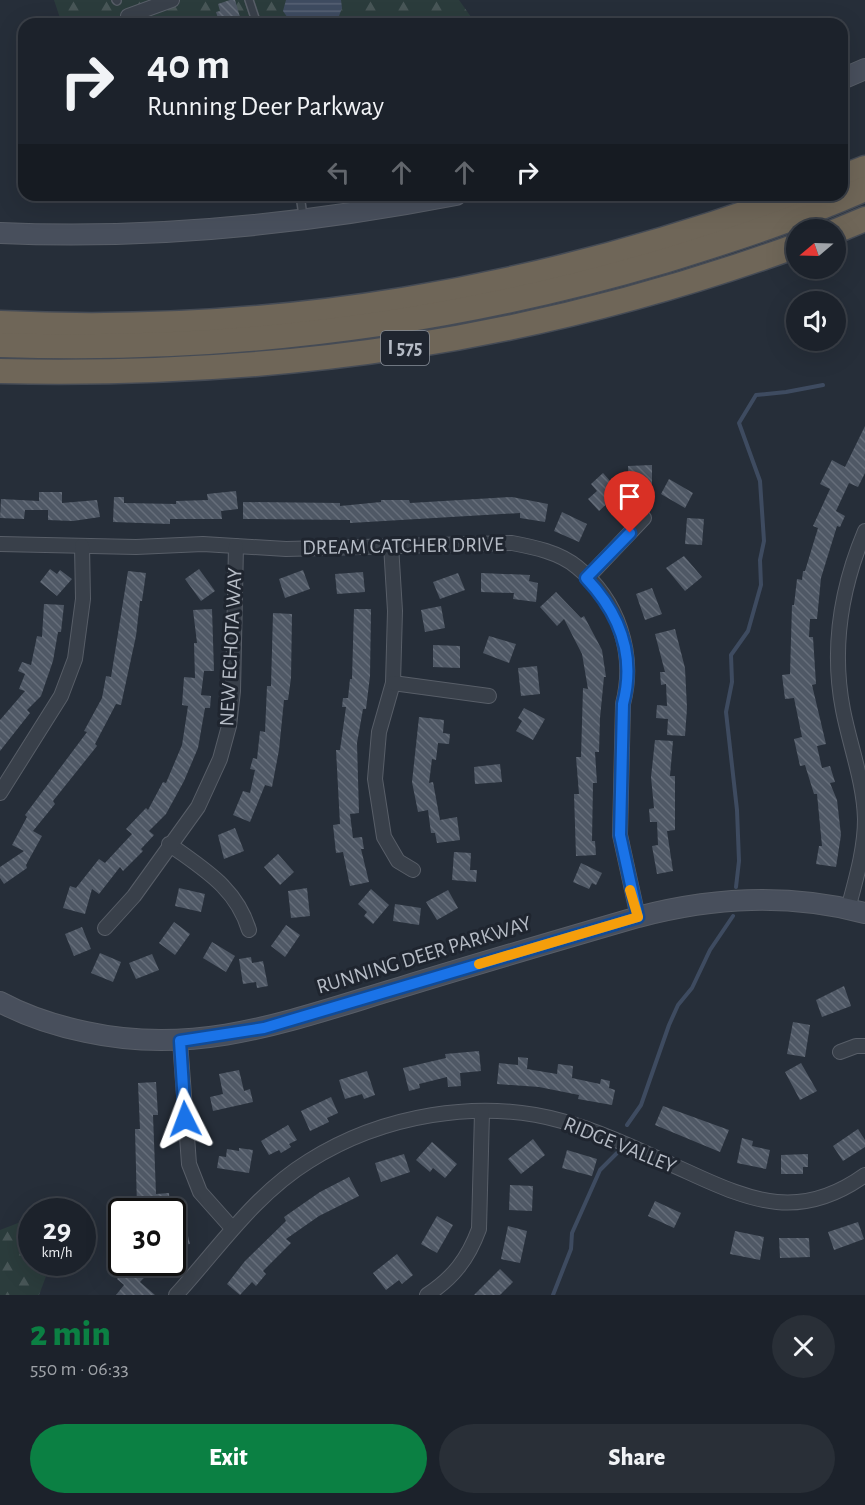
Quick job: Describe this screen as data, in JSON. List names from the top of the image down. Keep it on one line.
{"streets":{"highway":["I 575"],"street":["DREAM CATCHER DRIVE","NEW ECHOTA WAY","RUNNING DEER PARKWAY","RIDGE VALLEY"]},"crossings":[["DREAM CATCHER DRIVE","NEW ECHOTA WAY"],["DREAM CATCHER DRIVE","RUNNING DEER PARKWAY"]],"north":"left","page":{"turn":["40 m","Running Deer Parkway"],"speed":"29 km/h","limit":"30","heading":["2 min","550 m · 06:33"],"buttons":["Exit","Share"]}}
